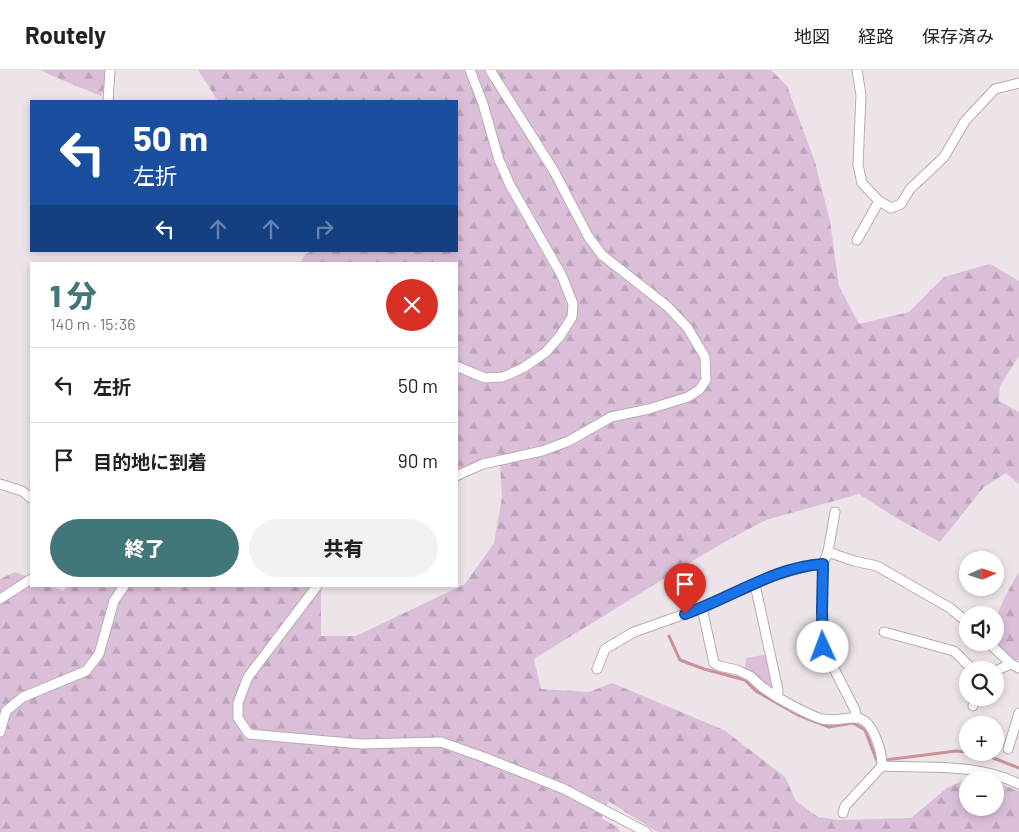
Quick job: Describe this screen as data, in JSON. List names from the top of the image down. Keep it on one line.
{"north":"right","page":{"header":"Routely","nav":["地図","経路","保存済み"],"turn":["50 m","左折"],"heading":["1 分","140 m · 15:36"],"list":[{"name":"左折","value":"50 m"},{"name":"目的地に到着","value":"90 m"}],"buttons":["終了","共有"],"map_buttons":["+","−"]}}
